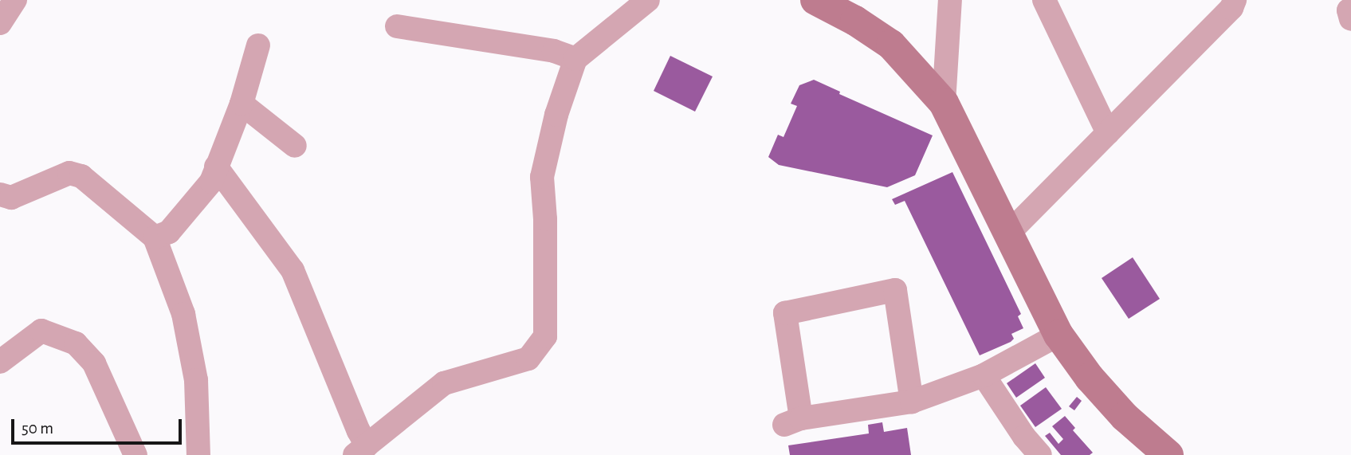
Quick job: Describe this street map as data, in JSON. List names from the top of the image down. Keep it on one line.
{"scale_bar":"50 m"}
